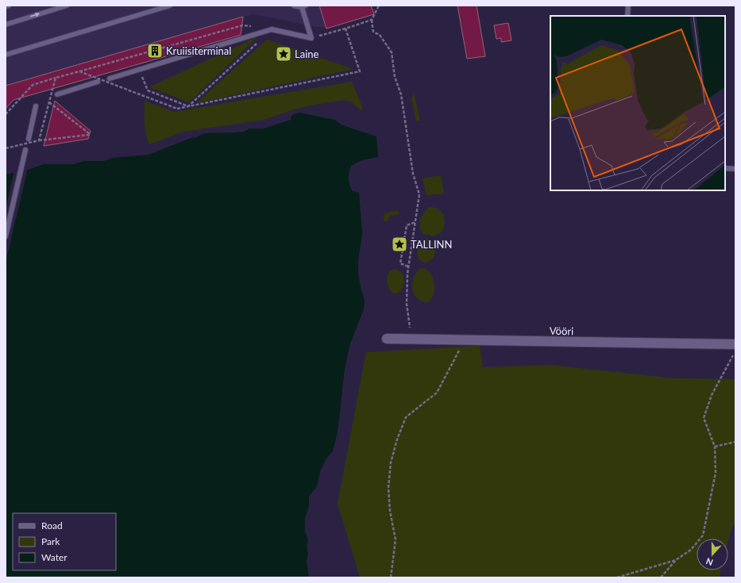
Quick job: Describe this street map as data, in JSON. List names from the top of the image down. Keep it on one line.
{"streets":{"street":["Vööri"]},"places":{"building":["Kruiisiterminal"],"place":["Laine","TALLINN"]},"legend":["Road","Park","Water"],"north":"bottom"}
